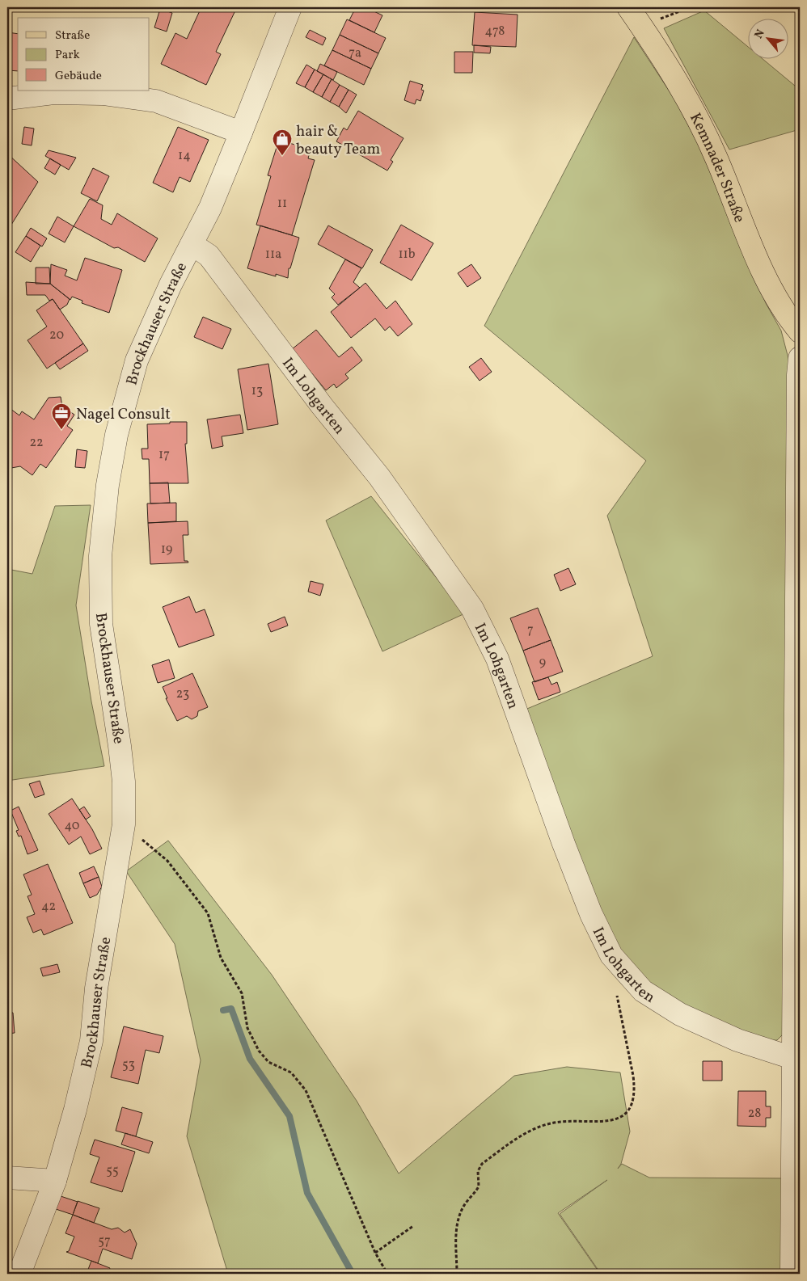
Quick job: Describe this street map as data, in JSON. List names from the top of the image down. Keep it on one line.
{"streets":{"main road":["Kemnader Straße"],"street":["Brockhauser Straße","Im Lohgarten"]},"crossings":[["Brockhauser Straße","Im Lohgarten"]],"places":{"shop":["hair & beauty Team"],"office":["Nagel Consult"]},"house_numbers":["478","7a","14","11","11a","11b","20","13","22","17","19","7","9","23","40","42","53","28","55","57"],"legend":["Straße","Park","Gebäude"],"north":"top left"}
